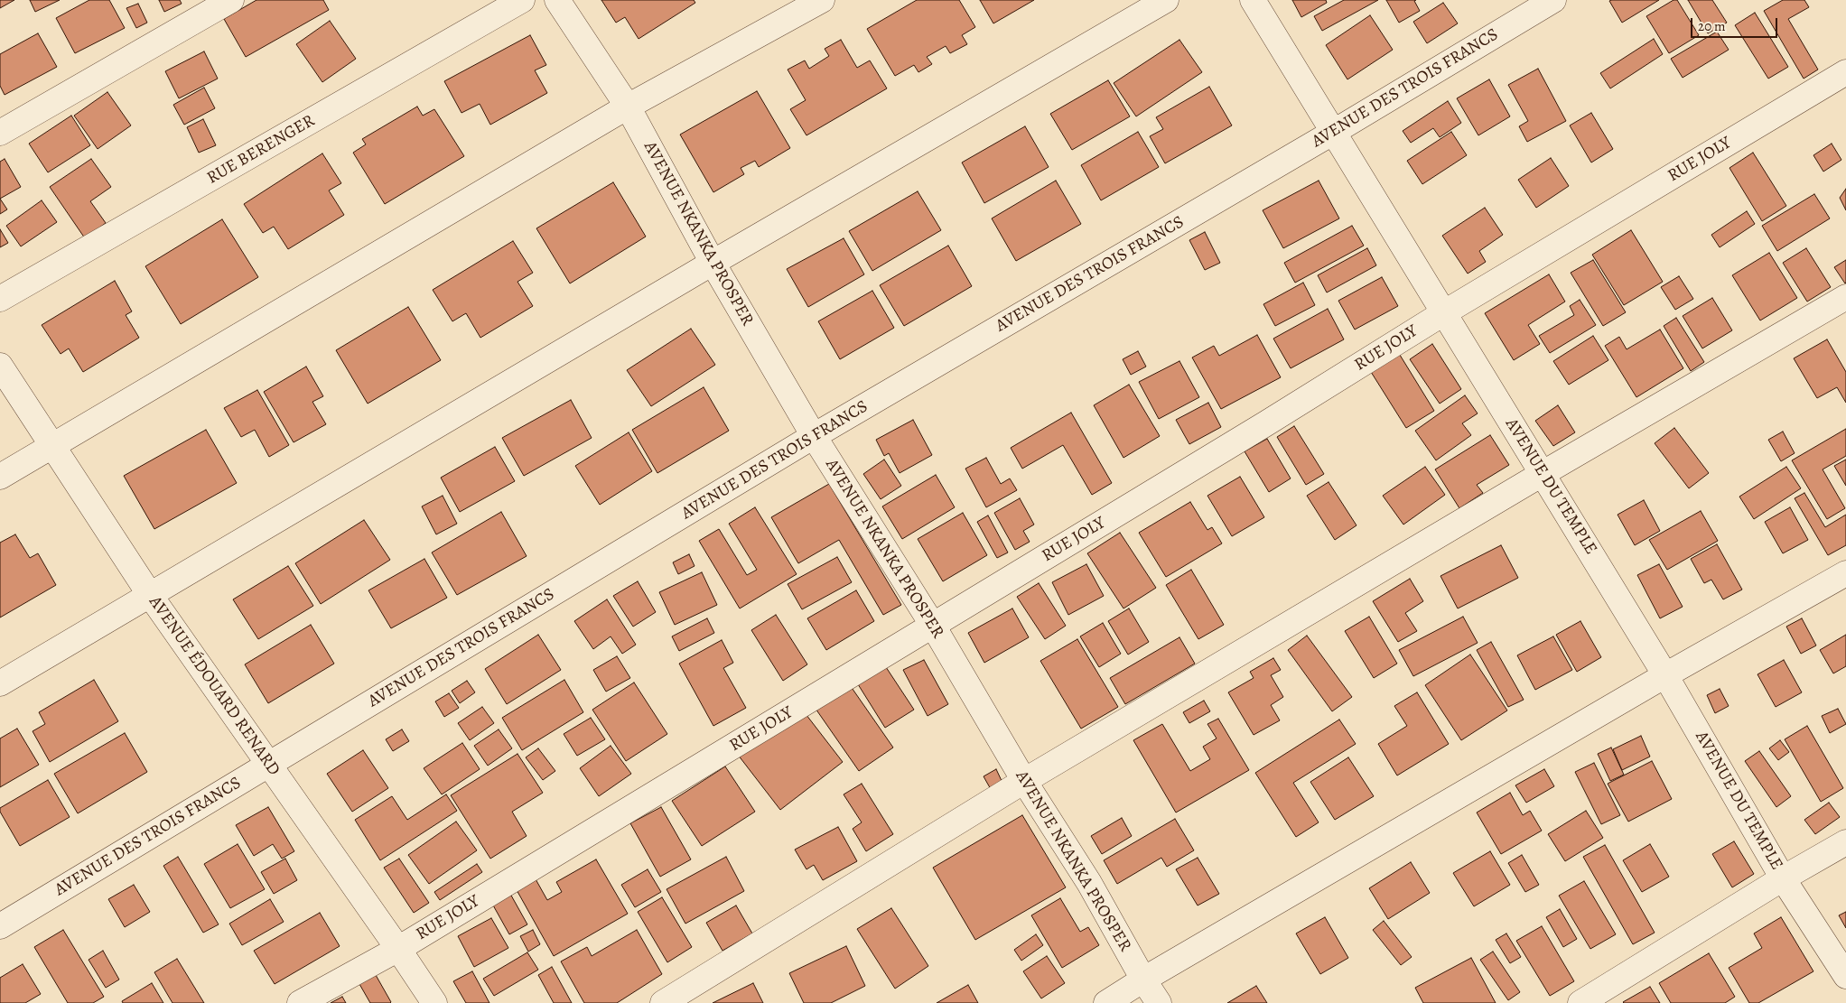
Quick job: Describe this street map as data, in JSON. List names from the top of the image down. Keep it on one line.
{"streets":{"street":["AVENUE DES TROIS FRANCS","RUE BERENGER","RUE JOLY","AVENUE NKANKA PROSPER","AVENUE DU TEMPLE","AVENUE ÉDOUARD RENARD"]},"crossings":[["AVENUE DES TROIS FRANCS","AVENUE NKANKA PROSPER"],["AVENUE DES TROIS FRANCS","AVENUE DU TEMPLE"],["AVENUE DES TROIS FRANCS","AVENUE ÉDOUARD RENARD"],["RUE JOLY","AVENUE NKANKA PROSPER"],["RUE JOLY","AVENUE DU TEMPLE"],["RUE JOLY","AVENUE ÉDOUARD RENARD"]],"scale_bar":"20 m"}
